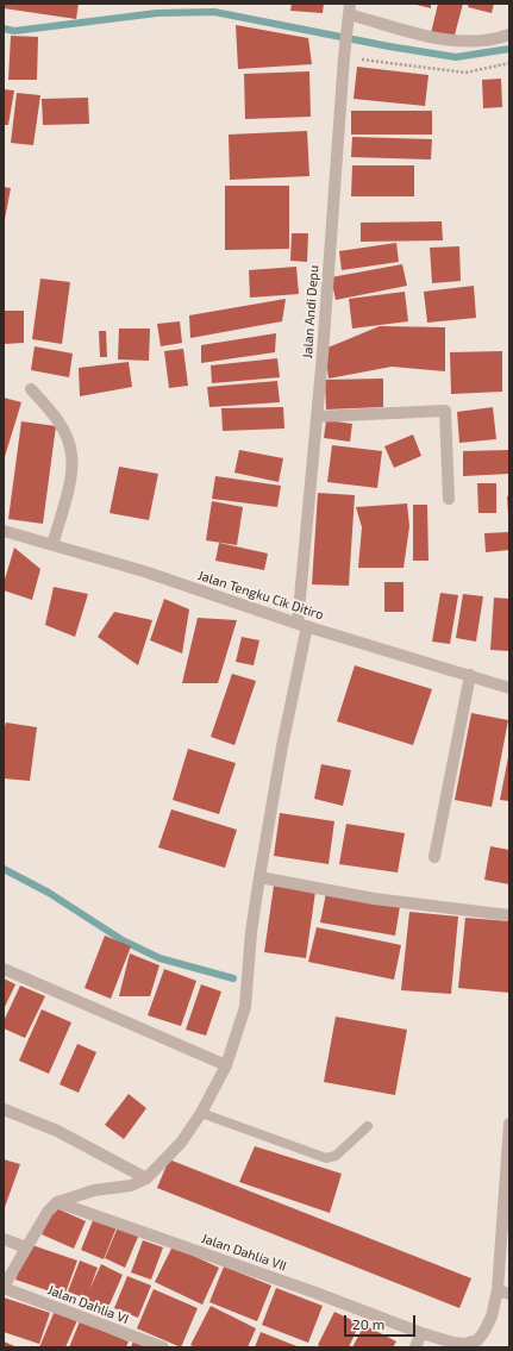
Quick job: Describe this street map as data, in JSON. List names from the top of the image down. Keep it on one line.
{"streets":{"street":["Jalan Andi Depu","Jalan Tengku Cik Ditiro","Jalan Dahlia VII","Jalan Dahlia VI"]},"crossings":[["Jalan Andi Depu","Jalan Tengku Cik Ditiro"]],"scale_bar":"20 m"}
